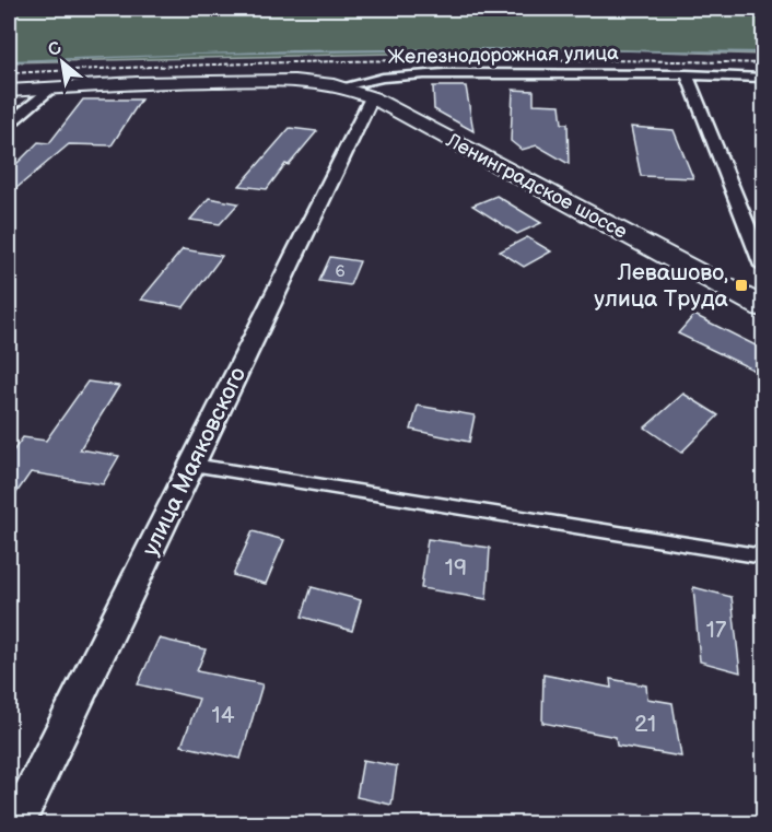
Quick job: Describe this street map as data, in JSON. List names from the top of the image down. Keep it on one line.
{"streets":{"street":["Железнодорожная улица","Ленинградское шоссе","улица Маяковского"]},"crossings":[["Железнодорожная улица","Ленинградское шоссе"],["Ленинградское шоссе","улица Маяковского"]],"places":{"transit":["Левашово, улица Труда"]},"house_numbers":["6","19","17","14","21"],"north":"top left"}
